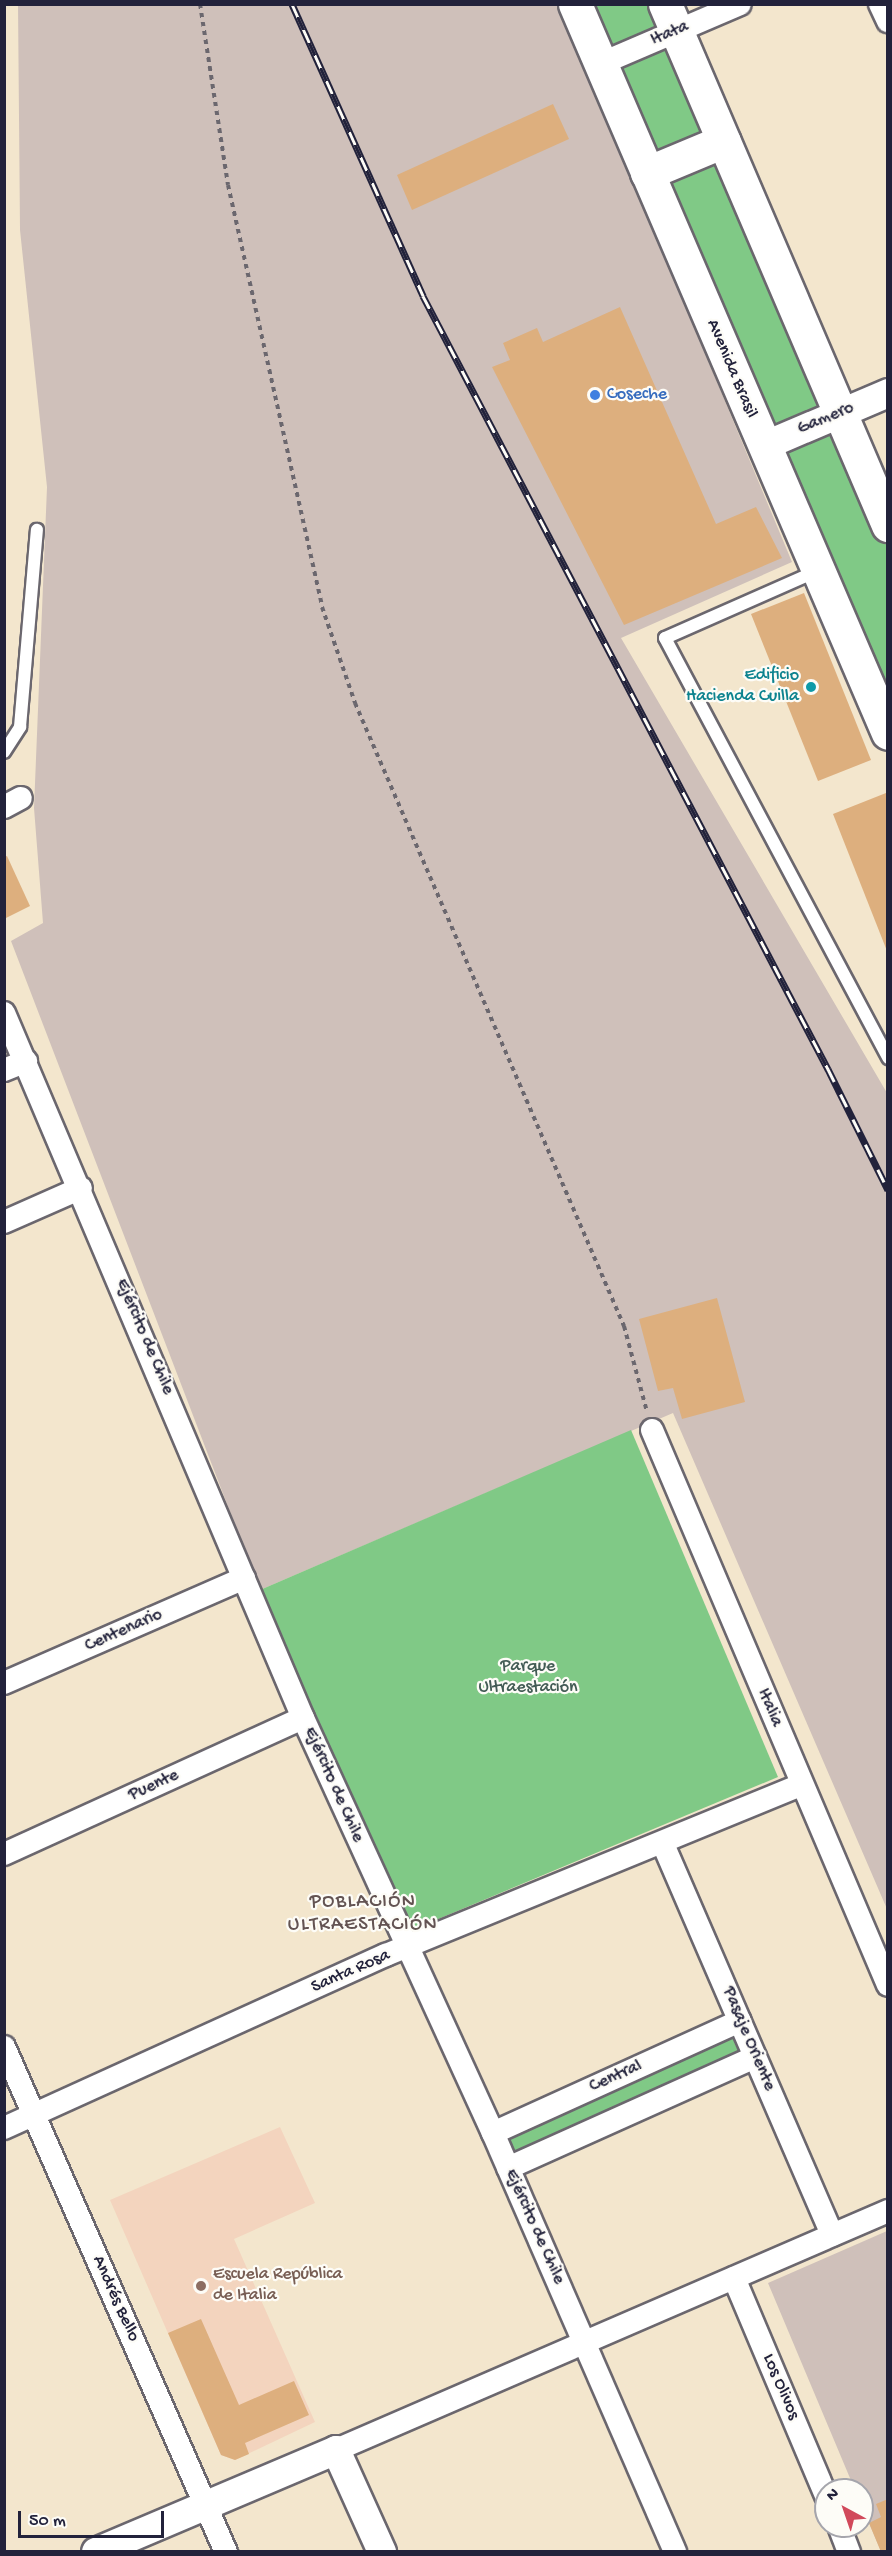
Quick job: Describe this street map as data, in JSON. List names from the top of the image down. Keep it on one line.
{"streets":{"main road":["Avenida Brasil"],"street":["Itata","Gamero","Ejército de Chile","Centenario","Italia","Puente","Santa Rosa","Pasaje Oriente","Central","Andrés Bello","Los Olivos"]},"crossings":[["Itata","Avenida Brasil"],["Avenida Brasil","Gamero"],["Ejército de Chile","Centenario"],["Ejército de Chile","Puente"],["Ejército de Chile","Santa Rosa"],["Ejército de Chile","Central"],["Italia","Santa Rosa"],["Santa Rosa","Pasaje Oriente"],["Santa Rosa","Andrés Bello"],["Pasaje Oriente","Central"]],"districts":["POBLACIÓN ULTRAESTACIÓN"],"parks":["Parque Ultraestación"],"places":["Coseche","Edificio Hacienda Cuilla","Escuela República de Italia"],"scale_bar":"50 m","north":"top left"}
